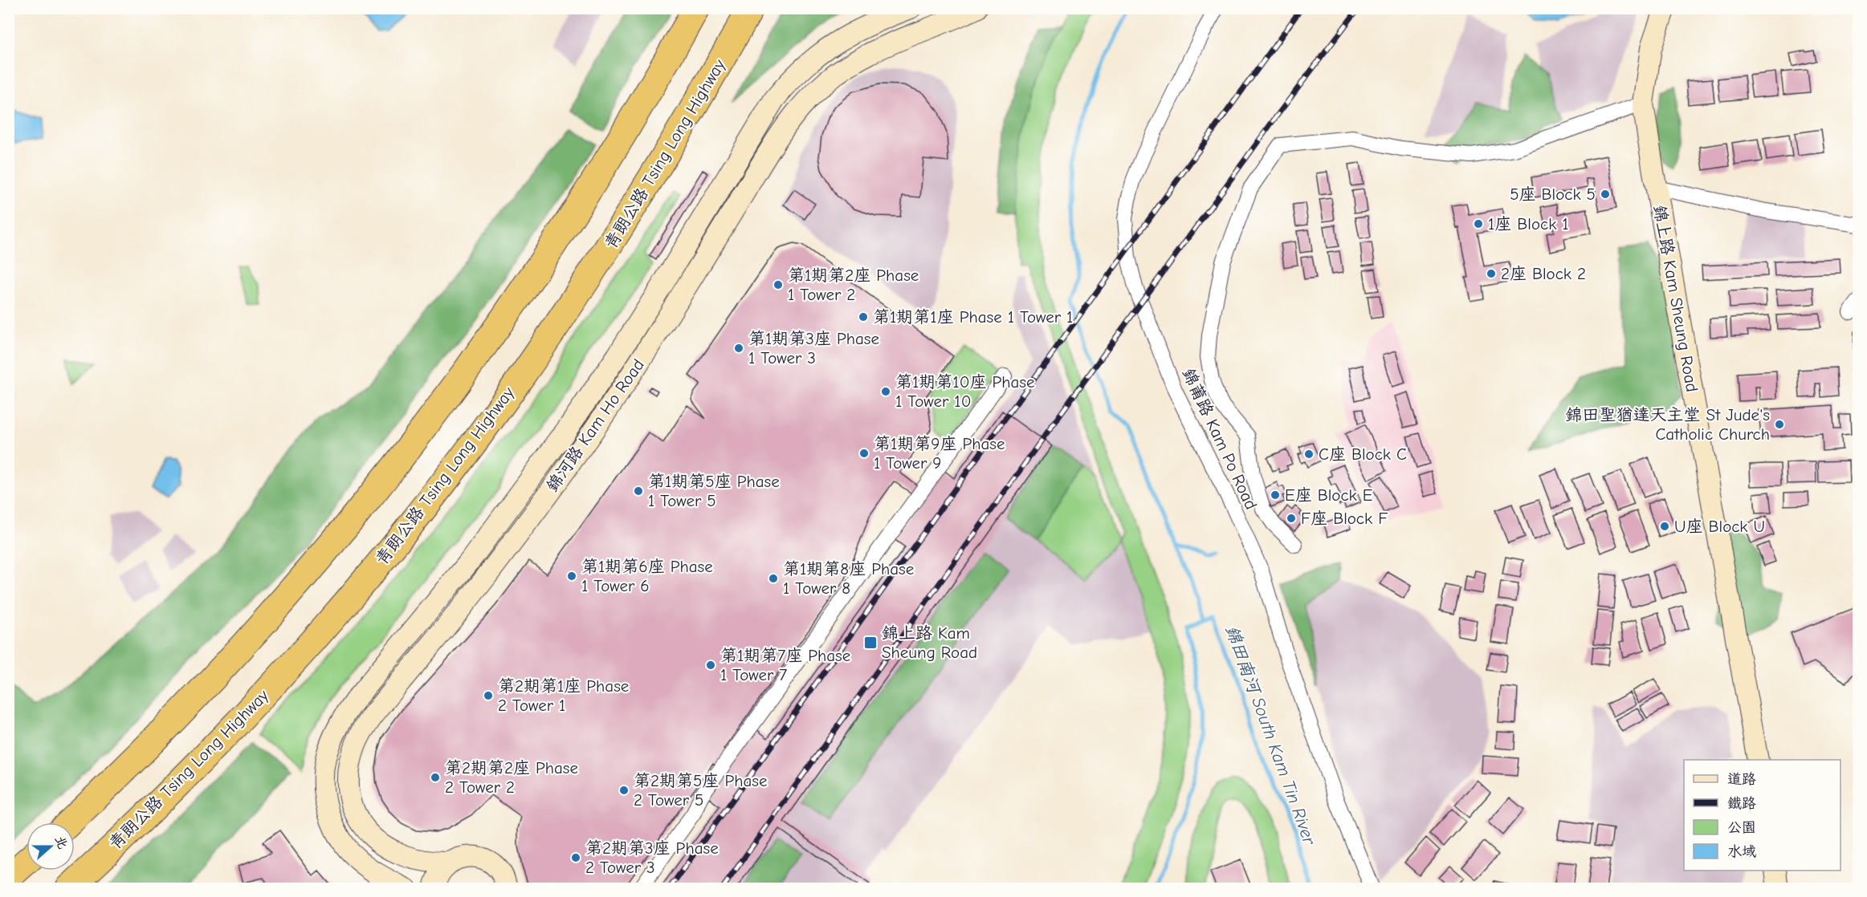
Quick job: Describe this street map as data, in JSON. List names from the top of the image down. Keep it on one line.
{"streets":{"highway":["青朗公路 Tsing Long Highway"],"main road":["錦上路 Kam Sheung Road","錦河路 Kam Ho Road"],"street":["錦莆路 Kam Po Road"]},"water":["錦田南河 South Kam Tin River"],"places":{"other":["5座 Block 5","1座 Block 1","2座 Block 2","第1期第2座 Phase 1 Tower 2","第1期第1座 Phase 1 Tower 1","第1期第3座 Phase 1 Tower 3","第1期第10座 Phase 1 Tower 10","錦田聖猶達天主堂 St Jude's Catholic Church","第1期第9座 Phase 1 Tower 9","C座 Block C","第1期第5座 Phase 1 Tower 5","E座 Block E","F座 Block F","U座 Block U","第1期第6座 Phase 1 Tower 6","第1期第8座 Phase 1 Tower 8","第1期第7座 Phase 1 Tower 7","第2期第1座 Phase 2 Tower 1","第2期第2座 Phase 2 Tower 2","第2期第5座 Phase 2 Tower 5","第2期第3座 Phase 2 Tower 3"],"transit":["錦上路 Kam Sheung Road"]},"legend":["道路","鐵路","公園","水域"],"north":"right"}
